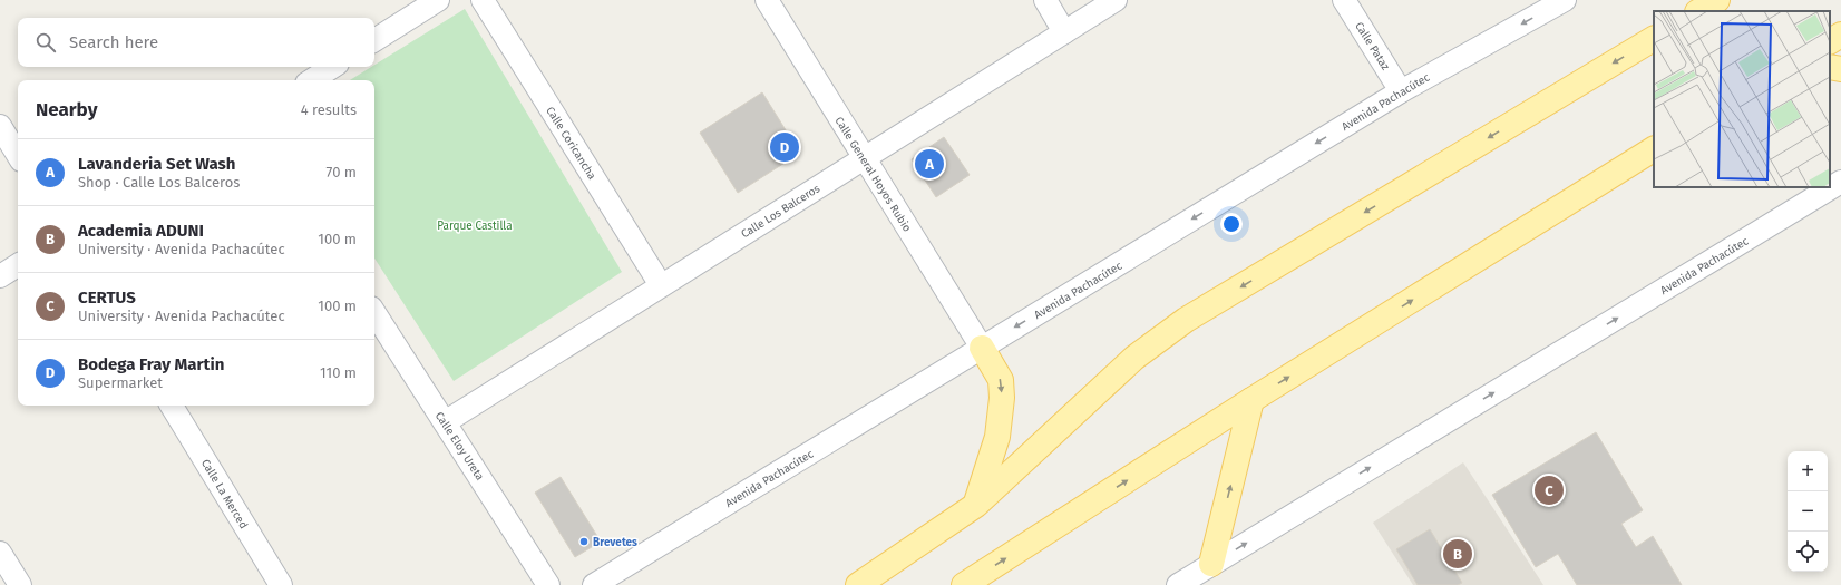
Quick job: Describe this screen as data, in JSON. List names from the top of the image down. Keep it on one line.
{"streets":{"street":["Calle Pataz","Avenida Pachacútec","Calle Coricancha","Calle General Hoyos Rubio","Calle Los Balceros","Calle Eloy Ureta","Calle La Merced"]},"crossings":[["Calle Pataz","Avenida Pachacútec"],["Avenida Pachacútec","Calle General Hoyos Rubio"],["Calle Coricancha","Calle Los Balceros"],["Calle General Hoyos Rubio","Calle Los Balceros"],["Calle Los Balceros","Calle Eloy Ureta"]],"parks":["Parque Castilla"],"places":["Brevetes"],"page":{"search":"Search here","heading":["Nearby","4 results"],"pins":["D","A","C","B"],"list":[{"mark":"A","name":"Lavanderia Set Wash","note":"Shop · Calle Los Balceros","value":"70 m"},{"mark":"B","name":"Academia ADUNI","note":"University · Avenida Pachacútec","value":"100 m"},{"mark":"C","name":"CERTUS","note":"University · Avenida Pachacútec","value":"100 m"},{"mark":"D","name":"Bodega Fray Martin","note":"Supermarket","value":"110 m"}],"map_buttons":["+","−"]}}
